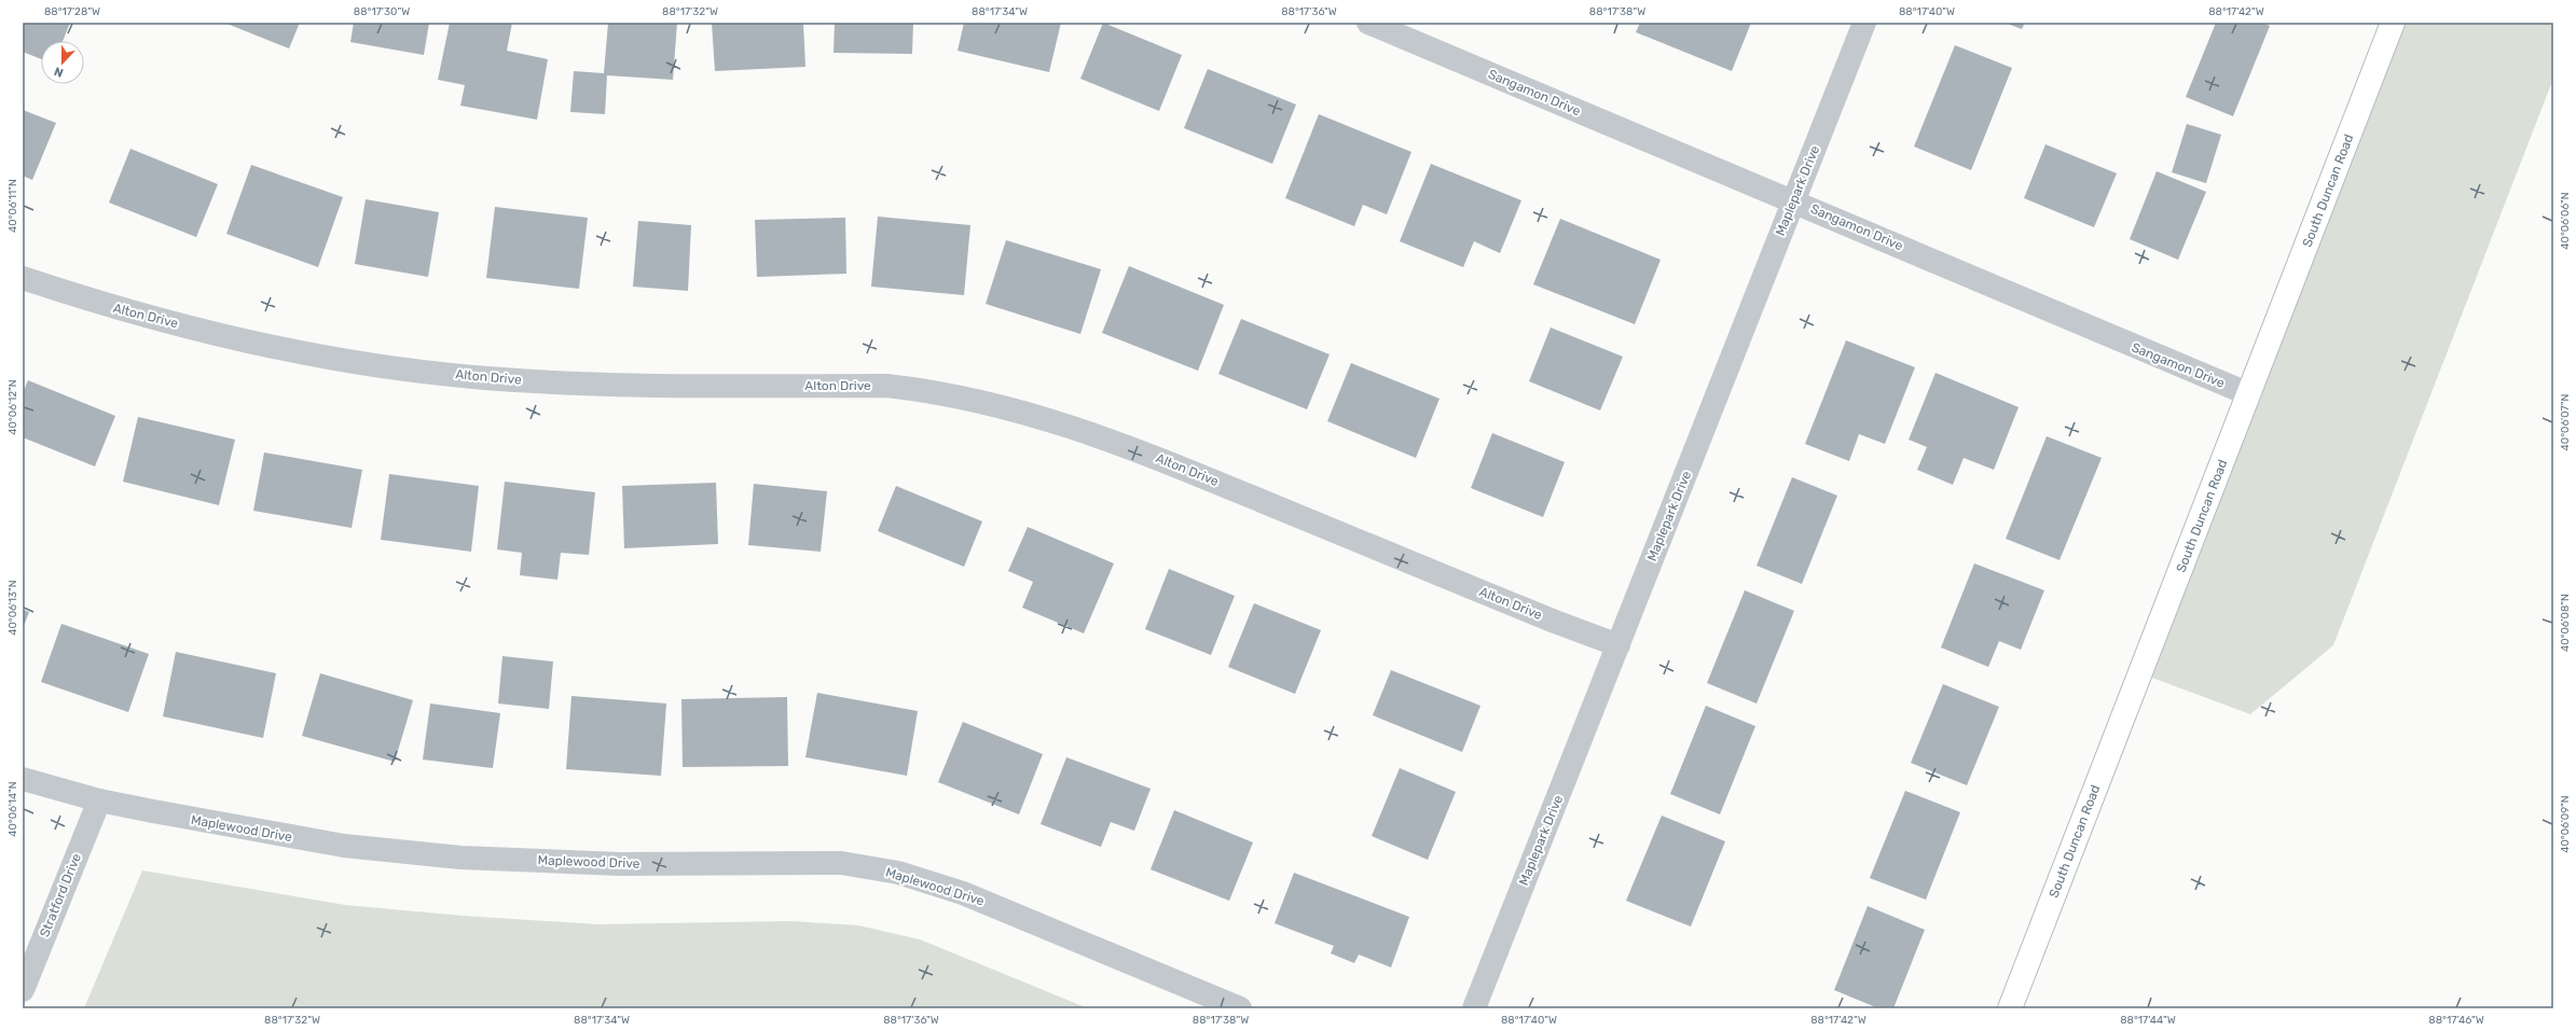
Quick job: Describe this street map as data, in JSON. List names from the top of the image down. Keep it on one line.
{"streets":{"main road":["South Duncan Road"],"street":["Sangamon Drive","Maplepark Drive","Alton Drive","Maplewood Drive","Stratford Drive"]},"crossings":[["Sangamon Drive","Maplepark Drive"],["Sangamon Drive","South Duncan Road"],["Maplepark Drive","Alton Drive"],["Maplewood Drive","Stratford Drive"]],"north":"bottom","coordinates":["88°17'28\"W","88°17'30\"W","88°17'32\"W","88°17'34\"W","88°17'36\"W","88°17'38\"W","88°17'40\"W","88°17'42\"W","40°06'11\"N","40°06'06\"N","40°06'12\"N","40°06'07\"N","40°06'13\"N","40°06'08\"N","40°06'14\"N","40°06'09\"N","88°17'44\"W","88°17'46\"W"]}
